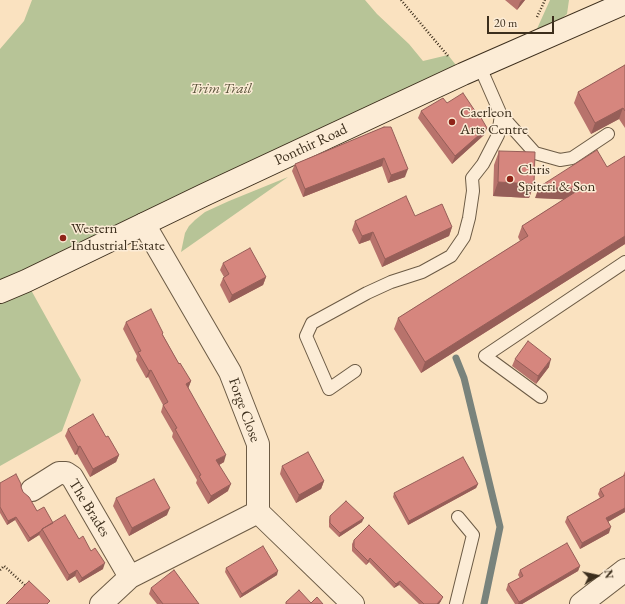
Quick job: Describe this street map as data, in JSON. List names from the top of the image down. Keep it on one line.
{"streets":{"street":["Ponthir Road","Forge Close","The Brades"]},"crossings":[["Ponthir Road","Forge Close"]],"parks":["Trim Trail"],"places":["Caerleon Arts Centre","Chris Spiteri & Son","Western Industrial Estate"],"scale_bar":"20 m","north":"right"}
